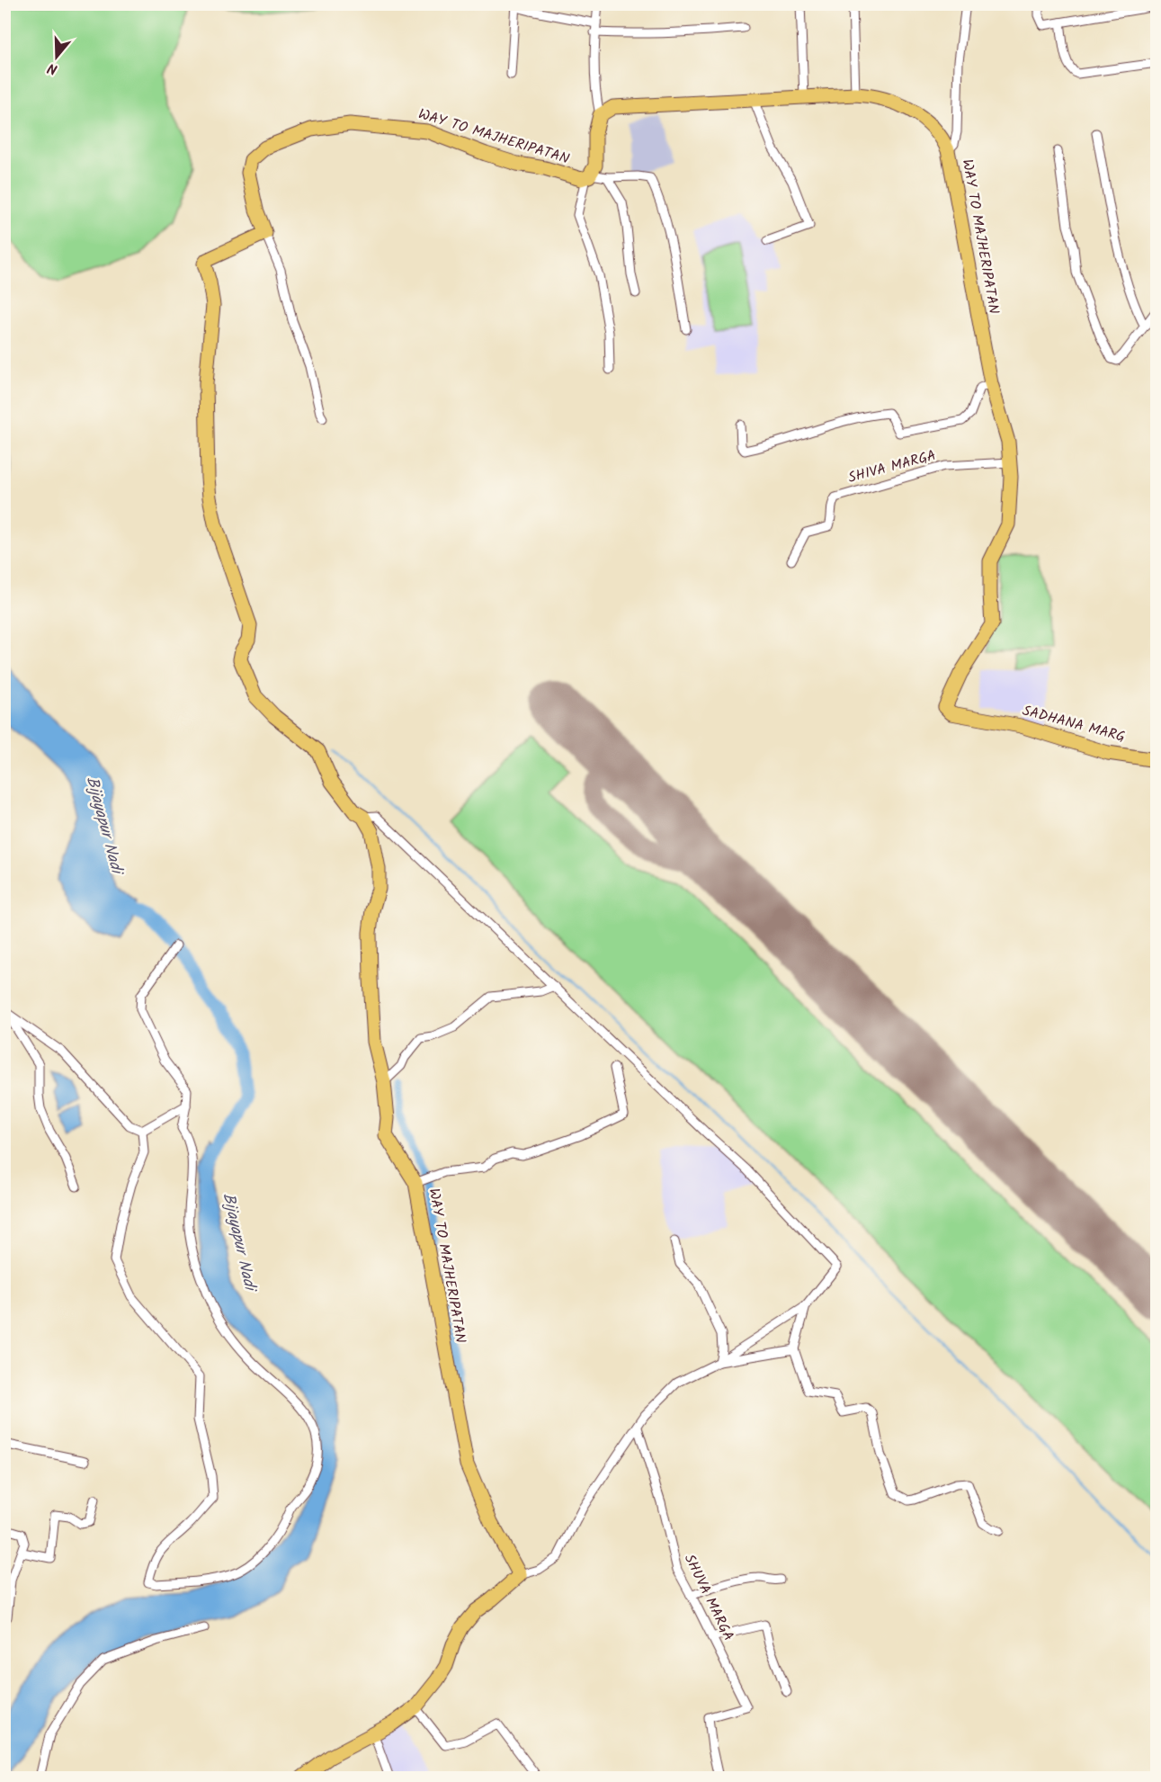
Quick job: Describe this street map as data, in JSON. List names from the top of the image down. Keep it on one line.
{"streets":{"main road":["WAY TO MAJHERIPATAN","SADHANA MARG"],"street":["SHIVA MARGA","SHUVA MARGA"]},"crossings":[["WAY TO MAJHERIPATAN","SHIVA MARGA"],["WAY TO MAJHERIPATAN","SADHANA MARG"]],"water":["Bijayapur Nadi"],"north":"bottom"}
